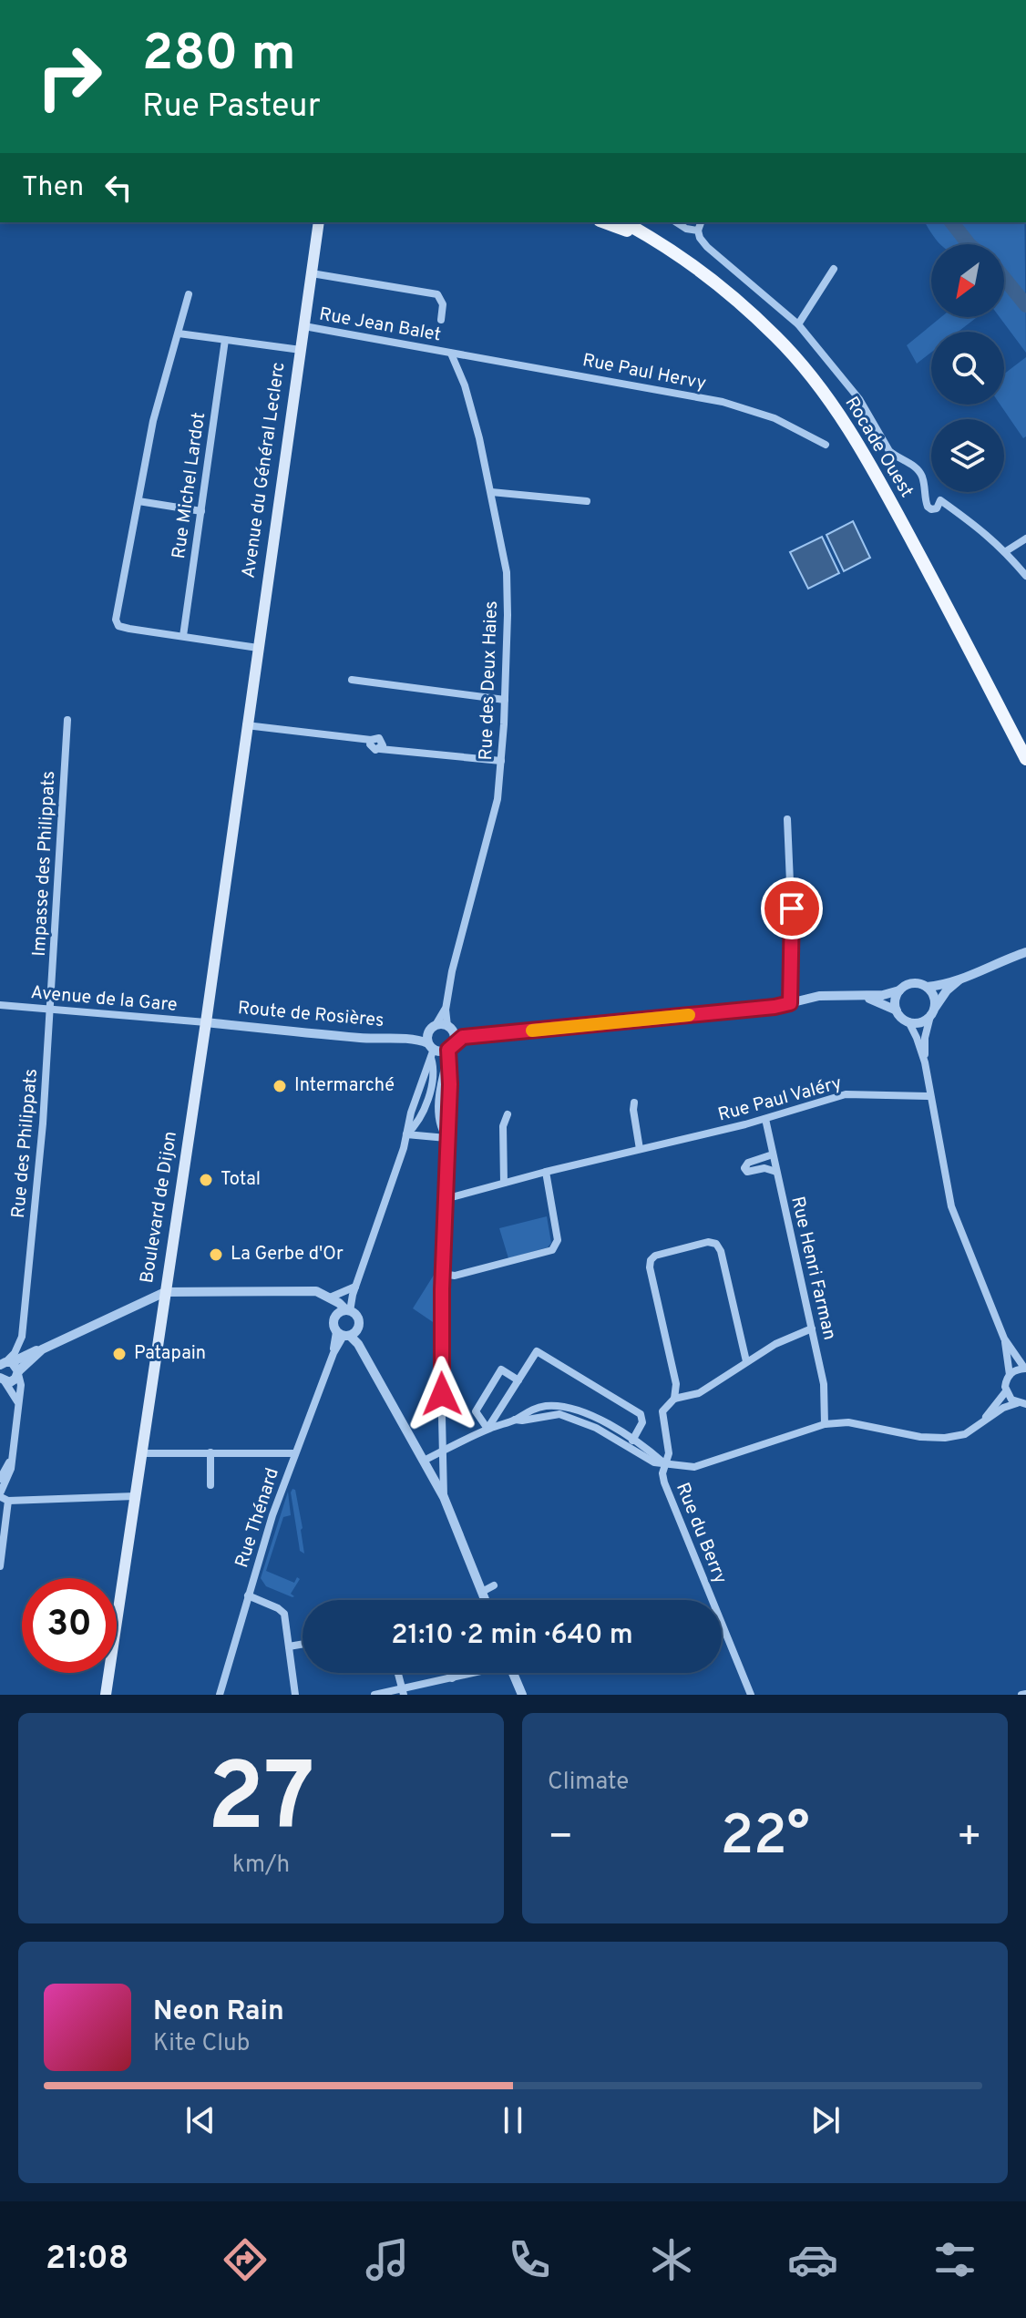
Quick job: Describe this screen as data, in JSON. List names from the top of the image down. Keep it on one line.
{"streets":{"main road":["Rocade Ouest","Avenue du Général Leclerc","Boulevard de Dijon"],"street":["Rue Jean Balet","Rue Paul Hervy","Rue Michel Lardot","Rue des Deux Haies","Impasse des Philippats","Avenue de la Gare","Route de Rosières","Rue Paul Valéry","Rue des Philippats","Rue Henri Farman","Rue Thénard","Rue du Berry"]},"crossings":[["Rue Jean Balet","Rue Paul Hervy"],["Rue Jean Balet","Avenue du Général Leclerc"],["Rue Jean Balet","Rue des Deux Haies"],["Rue Paul Hervy","Rue des Deux Haies"],["Avenue du Général Leclerc","Boulevard de Dijon"],["Rue des Deux Haies","Route de Rosières"],["Impasse des Philippats","Avenue de la Gare"],["Impasse des Philippats","Rue des Philippats"],["Avenue de la Gare","Route de Rosières"],["Avenue de la Gare","Rue des Philippats"],["Avenue de la Gare","Boulevard de Dijon"],["Route de Rosières","Boulevard de Dijon"],["Rue Paul Valéry","Rue Henri Farman"]],"places":["Intermarché","Total","La Gerbe d'Or","Patapain"],"north":"bottom left","page":{"turn":["280 m","Rue Pasteur"],"then":"Then","limit":"30","trip":"21:10 · 2 min · 640 m","tile":[["27","km/h"],"Climate"],"heat":["−","22°","+"],"song":["Neon Rain","Kite Club"],"tabs":"21:08"}}
